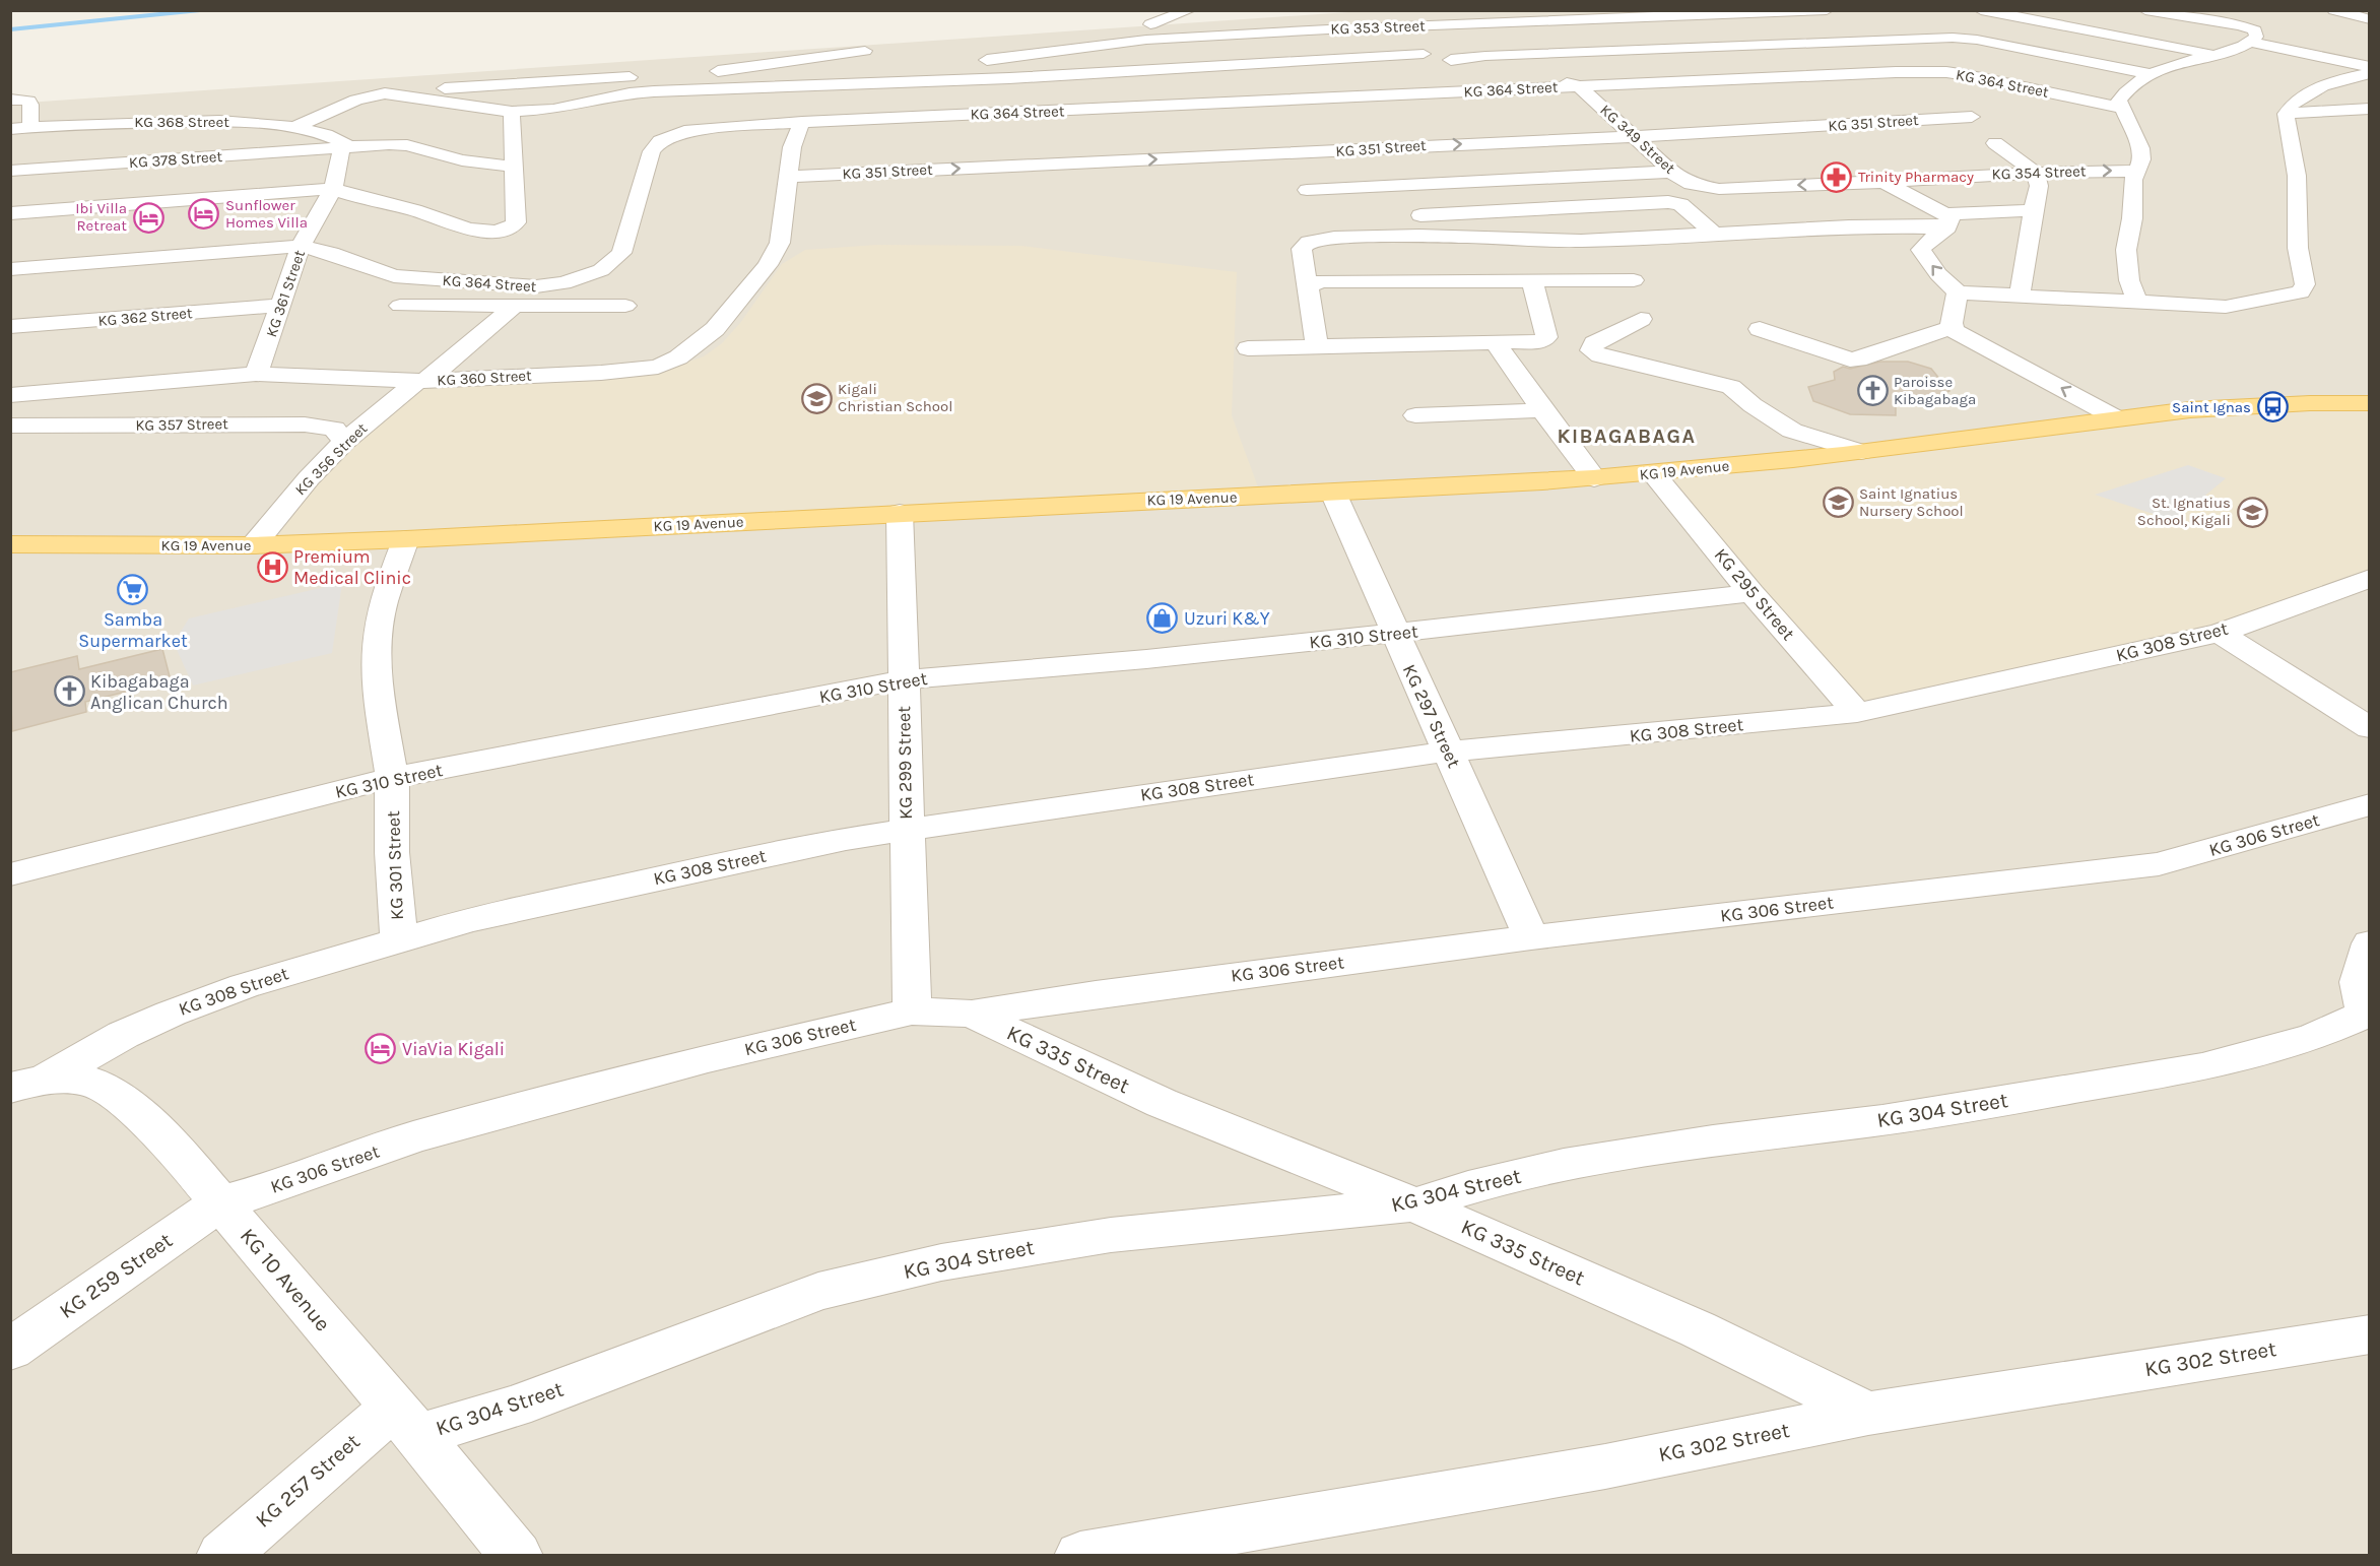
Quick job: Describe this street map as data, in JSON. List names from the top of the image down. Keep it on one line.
{"streets":{"main road":["KG 19 Avenue"],"street":["KG 353 Street","KG 364 Street","KG 368 Street","KG 351 Street","KG 349 Street","KG 378 Street","KG 354 Street","KG 361 Street","KG 362 Street","KG 360 Street","KG 357 Street","KG 356 Street","KG 295 Street","KG 310 Street","KG 308 Street","KG 297 Street","KG 299 Street","KG 306 Street","KG 301 Street","KG 335 Street","KG 304 Street","KG 259 Street","KG 10 Avenue","KG 302 Street","KG 257 Street"]},"crossings":[["KG 364 Street","KG 349 Street"],["KG 364 Street","KG 361 Street"],["KG 364 Street","KG 360 Street"],["KG 364 Street","KG 356 Street"],["KG 368 Street","KG 378 Street"],["KG 368 Street","KG 361 Street"],["KG 351 Street","KG 349 Street"],["KG 351 Street","KG 360 Street"],["KG 349 Street","KG 354 Street"],["KG 378 Street","KG 361 Street"],["KG 361 Street","KG 362 Street"],["KG 361 Street","KG 360 Street"],["KG 360 Street","KG 356 Street"],["KG 357 Street","KG 356 Street"],["KG 356 Street","KG 19 Avenue"],["KG 19 Avenue","KG 295 Street"],["KG 19 Avenue","KG 297 Street"],["KG 19 Avenue","KG 299 Street"],["KG 19 Avenue","KG 301 Street"],["KG 295 Street","KG 310 Street"],["KG 295 Street","KG 308 Street"],["KG 310 Street","KG 297 Street"],["KG 310 Street","KG 299 Street"],["KG 310 Street","KG 301 Street"],["KG 308 Street","KG 297 Street"],["KG 308 Street","KG 299 Street"],["KG 308 Street","KG 301 Street"],["KG 308 Street","KG 10 Avenue"],["KG 297 Street","KG 306 Street"],["KG 299 Street","KG 306 Street"],["KG 306 Street","KG 335 Street"],["KG 306 Street","KG 259 Street"],["KG 306 Street","KG 10 Avenue"],["KG 335 Street","KG 304 Street"],["KG 335 Street","KG 302 Street"],["KG 304 Street","KG 10 Avenue"],["KG 304 Street","KG 257 Street"],["KG 259 Street","KG 10 Avenue"],["KG 10 Avenue","KG 257 Street"]],"districts":["KIBAGABAGA"],"places":{"pharmacy":["Trinity Pharmacy"],"hotel":["Sunflower Homes Villa","Ibi Villa Retreat","ViaVia Kigali"],"church":["Paroisse Kibagabaga","Kibagabaga Anglican Church"],"school or university":["Kigali Christian School","Saint Ignatius Nursery School","St. Ignatius School, Kigali"],"bus stop":["Saint Ignas"],"hospital":["Premium Medical Clinic"],"supermarket":["Samba Supermarket"],"shop":["Uzuri K&Y"]}}
